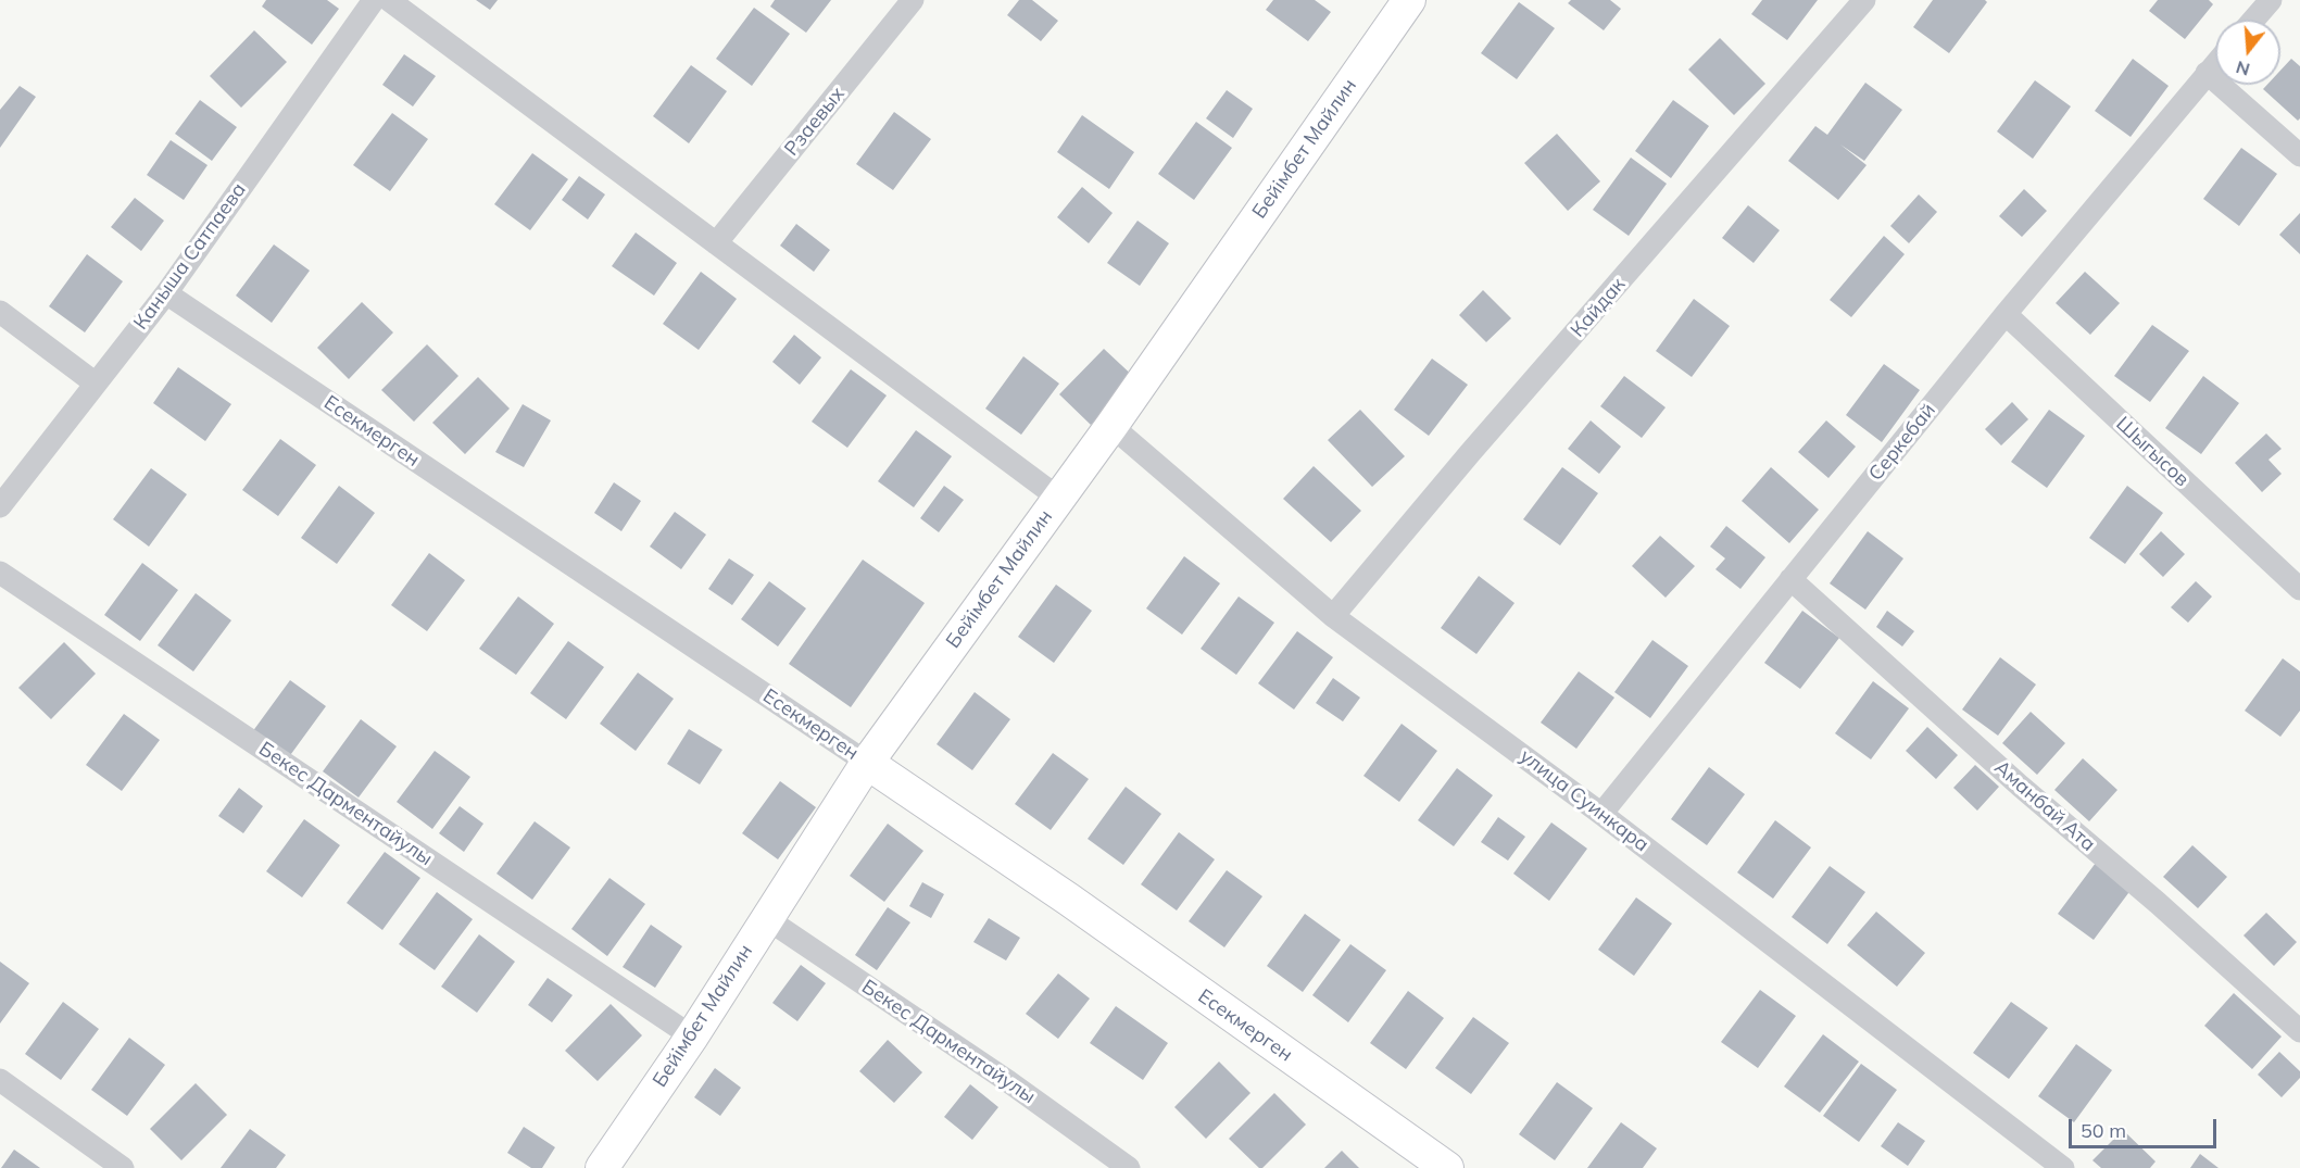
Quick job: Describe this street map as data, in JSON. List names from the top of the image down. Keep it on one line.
{"streets":{"street":["Рзаевых","Бейімбет Майлин","Каныша Сатпаева","Кайдак","Eсекмерген","Серкебай","Шыгысов","улица Суинкара","Бекес Дарментайулы","Аманбай Ата"]},"crossings":[["Бейімбет Майлин","Eсекмерген"],["Бейімбет Майлин","улица Суинкара"],["Бейімбет Майлин","Бекес Дарментайулы"],["Каныша Сатпаева","Eсекмерген"],["Кайдак","улица Суинкара"],["Серкебай","Шыгысов"],["Серкебай","улица Суинкара"],["Серкебай","Аманбай Ата"]],"scale_bar":"50 m","north":"bottom"}
